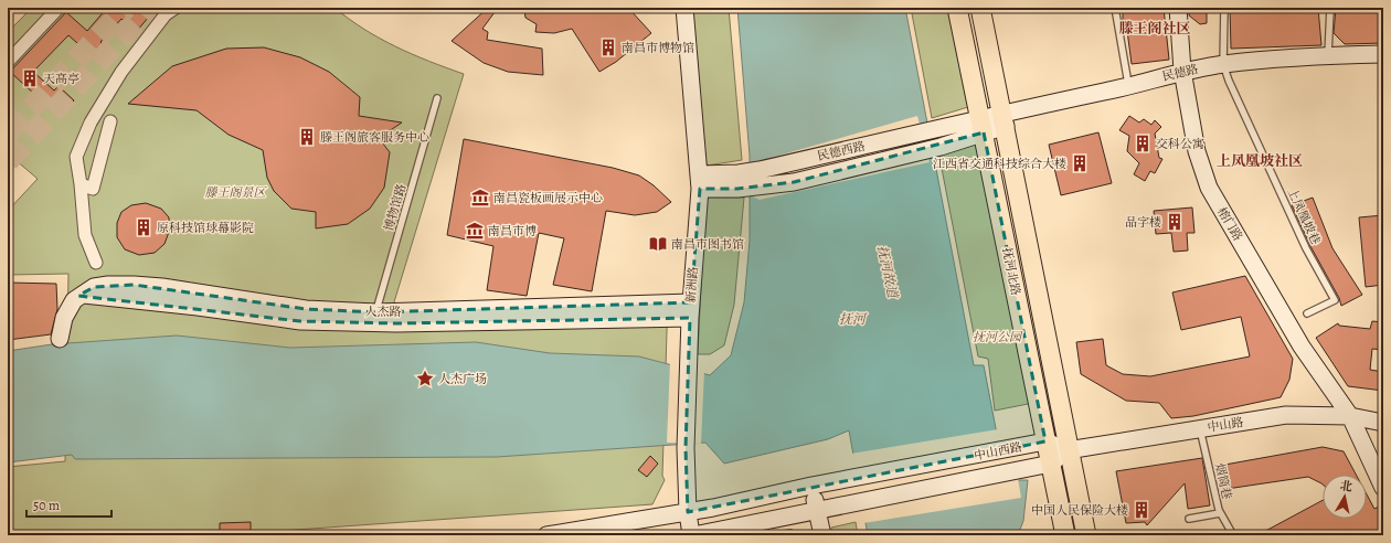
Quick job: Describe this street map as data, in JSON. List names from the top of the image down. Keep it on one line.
{"streets":{"main road":["民德路","民德西路","榕门路","抚河北路","新洲路","人杰路","中山路","中山西路"],"lane":["博物馆路","上凤凰坡巷","烟筒巷"]},"crossings":[["民德路","民德西路"],["民德路","上凤凰坡巷"],["民德路","榕门路"],["民德路","抚河北路"],["民德西路","抚河北路"],["民德西路","新洲路"],["博物馆路","人杰路"],["榕门路","中山路"],["抚河北路","中山路"],["抚河北路","中山西路"],["新洲路","人杰路"],["新洲路","中山西路"],["中山路","中山西路"],["中山路","烟筒巷"]],"districts":["滕王阁社区","上凤凰坡社区"],"water":["抚河故道","抚河"],"parks":["滕王阁景区","抚河公园"],"places":{"building":["南昌市博物馆","天高亭","滕王阁旅客服务中心","交科公寓","江西省交通科技综合大楼","品字楼","原科技馆球幕影院","中国人民保险大楼"],"museum":["南昌瓷板画展示中心","南昌市博"],"library":["南昌市图书馆"],"place":["人杰广场"]},"scale_bar":"50 m","north":"top"}
